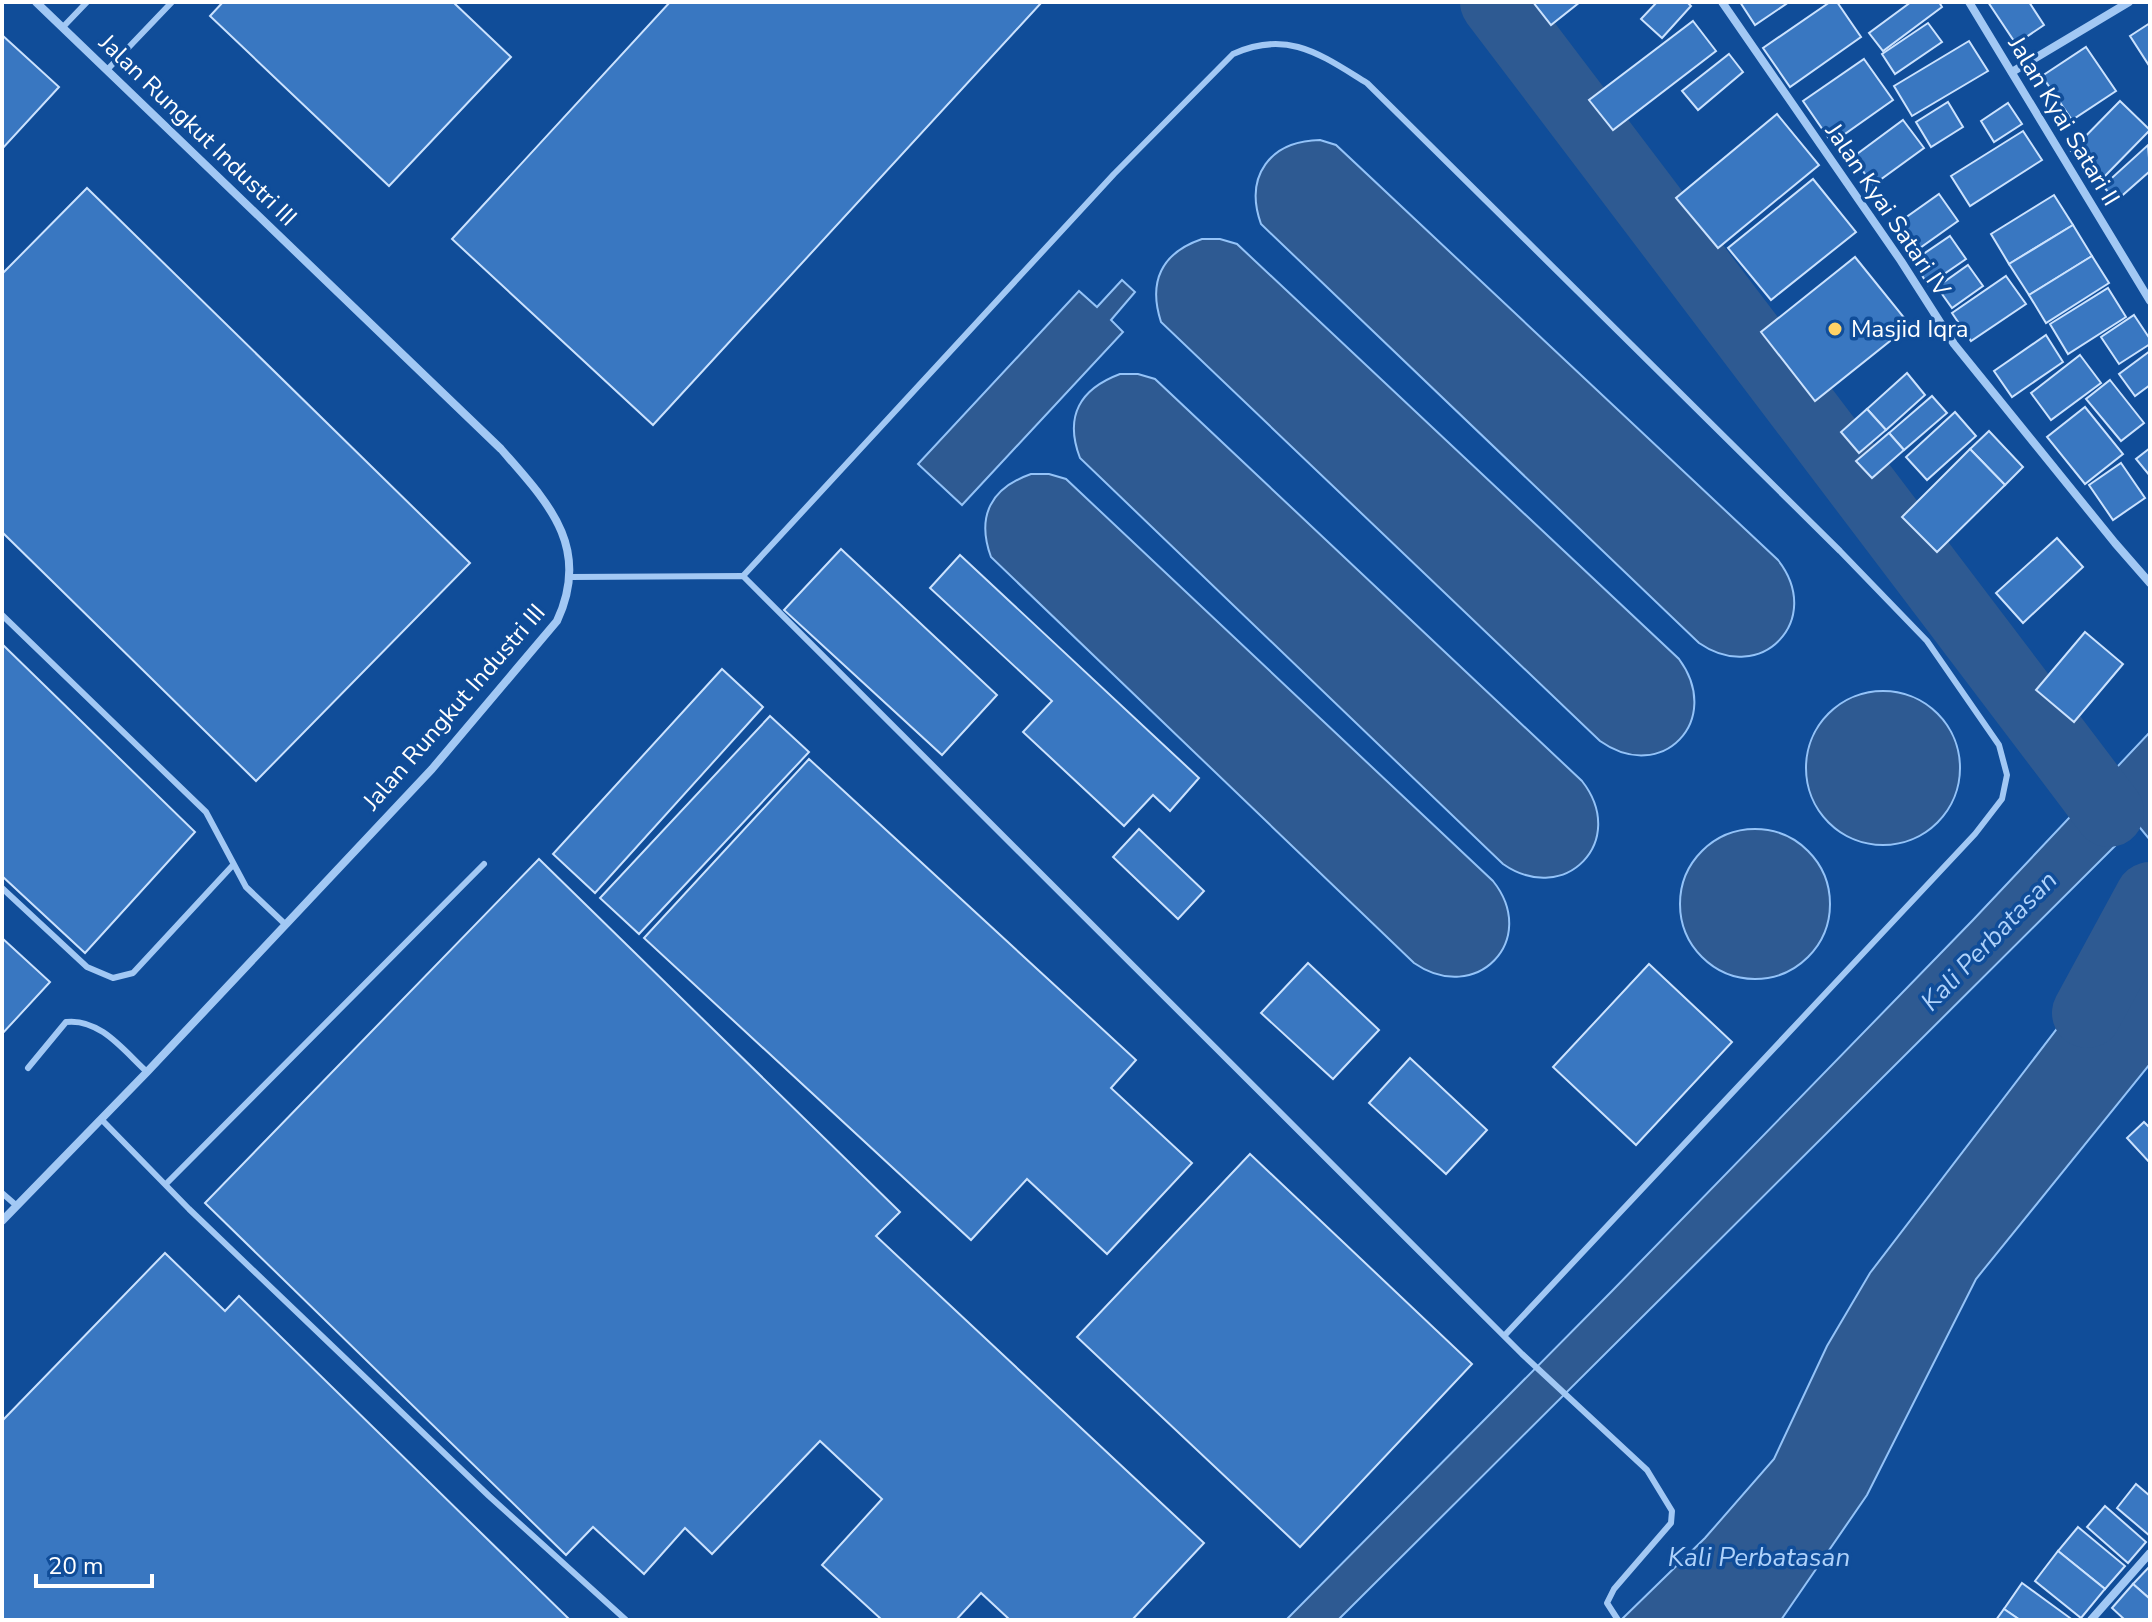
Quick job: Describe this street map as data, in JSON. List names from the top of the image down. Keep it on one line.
{"streets":{"street":["Jalan Kyai Satari II","Jalan Rungkut Industri III","Jalan Kyai Satari IV"]},"water":["Kali Perbatasan"],"places":["Masjid Iqra"],"scale_bar":"20 m"}
